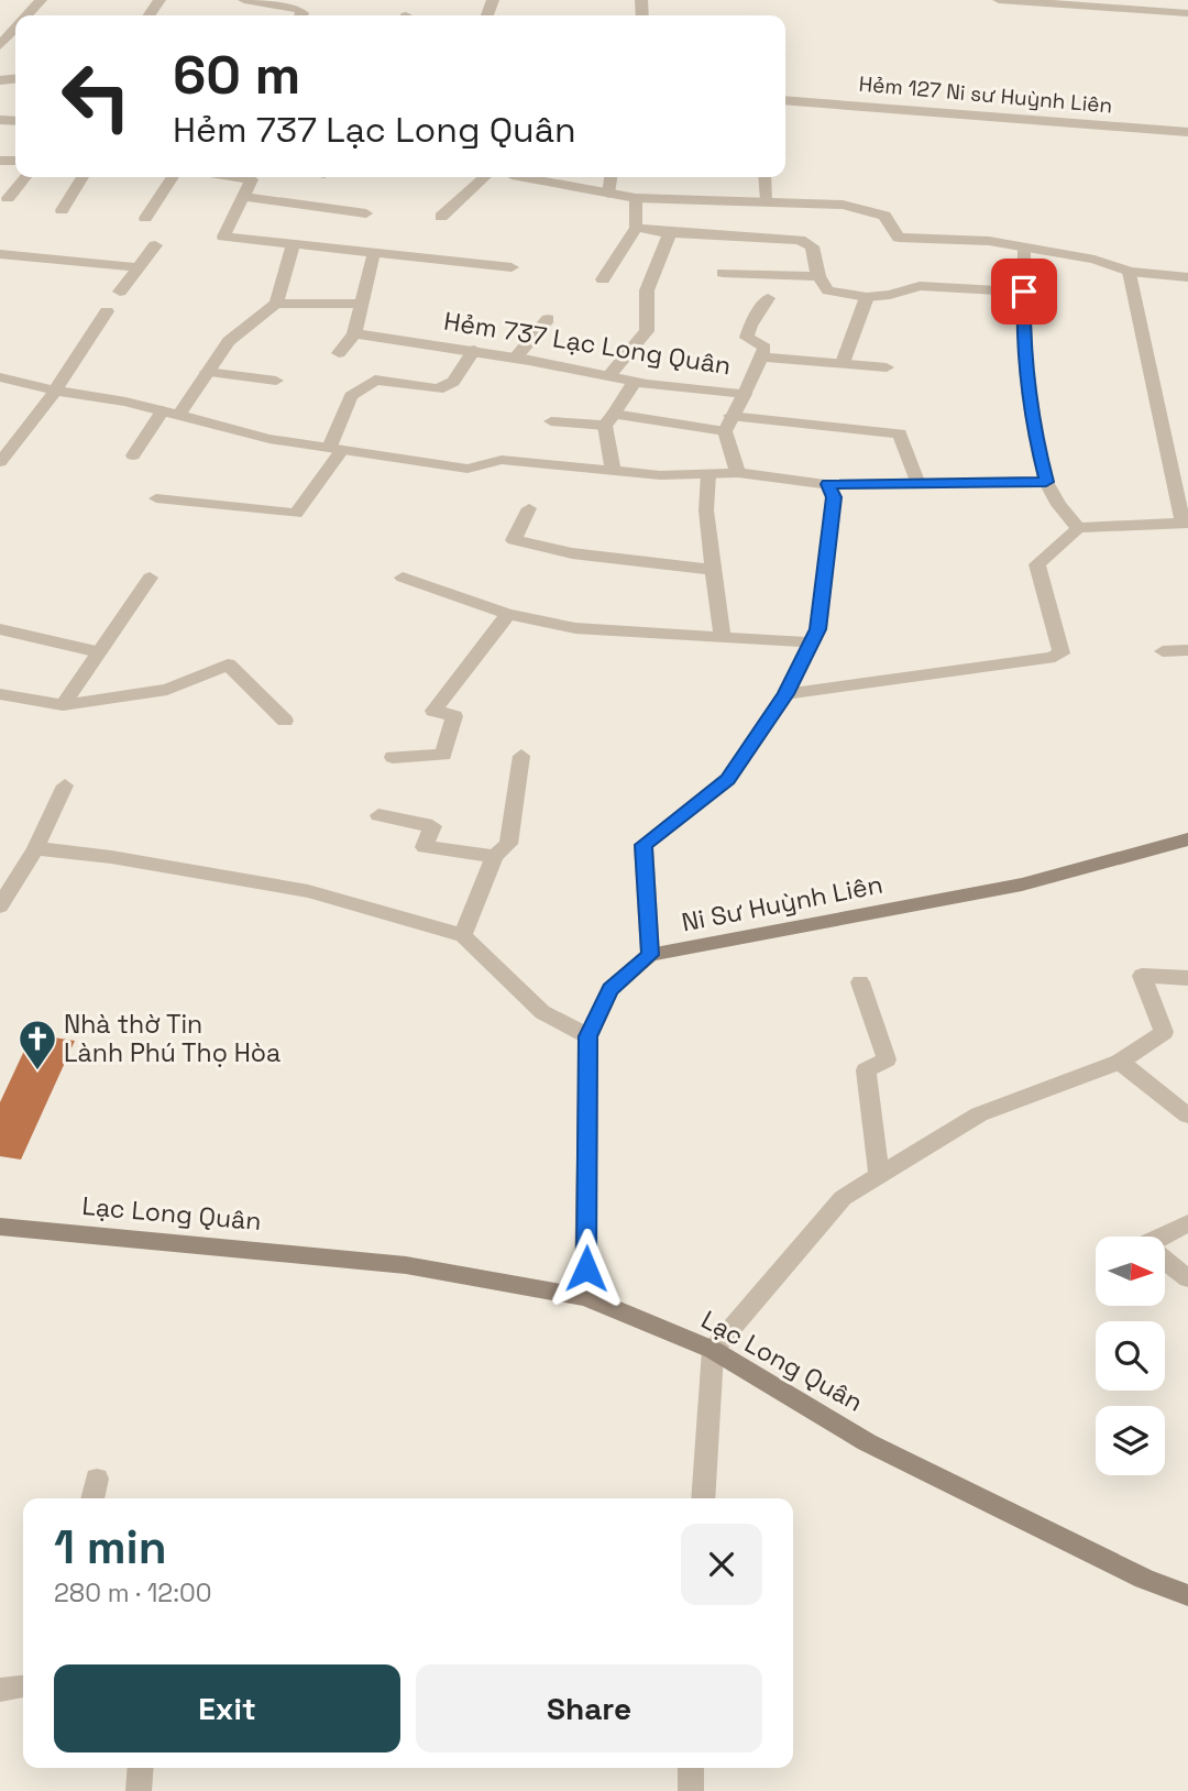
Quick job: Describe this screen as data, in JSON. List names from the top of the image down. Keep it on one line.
{"streets":{"main road":["Ni Sư Huỳnh Liên","Lạc Long Quân"],"street":["Hẻm 127 Ni sư Huỳnh Liên","Hẻm 737 Lạc Long Quân"]},"places":{"church":["Nhà thờ Tin Lành Phú Thọ Hòa"]},"north":"right","page":{"turn":["60 m","Hẻm 737 Lạc Long Quân"],"heading":["1 min","280 m · 12:00"],"buttons":["Exit","Share"]}}
